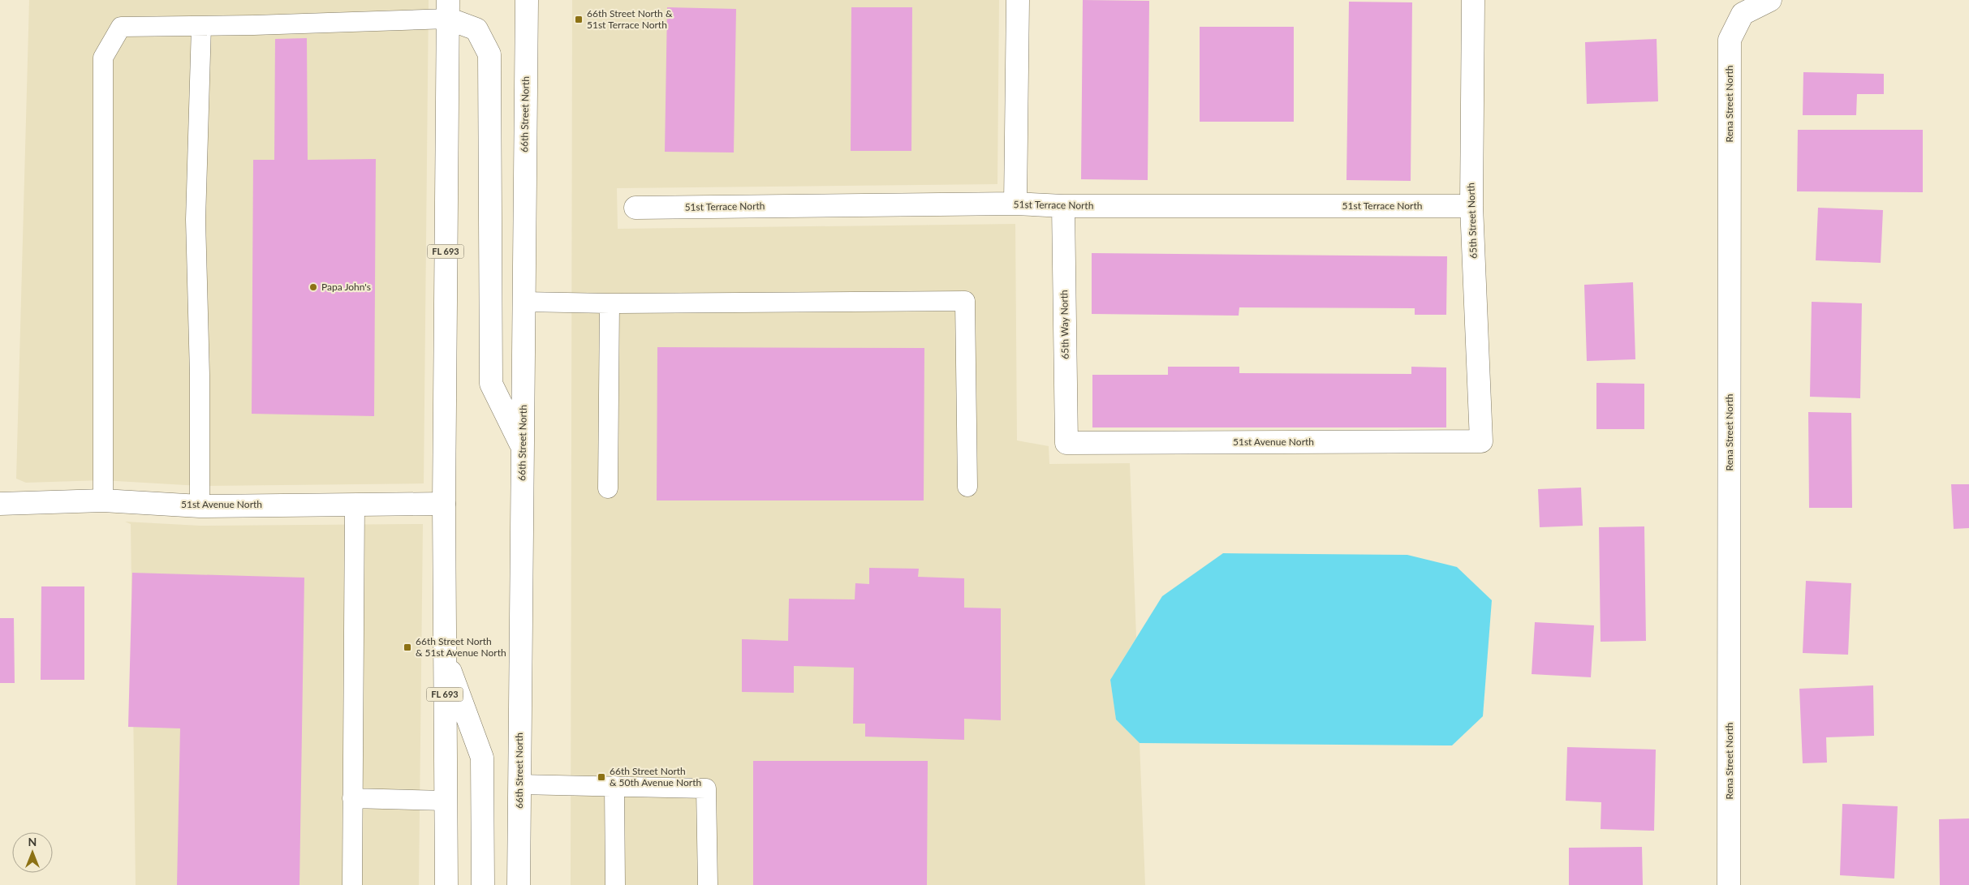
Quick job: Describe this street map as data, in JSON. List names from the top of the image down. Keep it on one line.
{"streets":{"street":["Rena Street North","66th Street North","51st Terrace North","65th Street North","FL 693","65th Way North","51st Avenue North"]},"crossings":[["51st Terrace North","65th Street North"],["51st Terrace North","65th Way North"],["65th Street North","51st Avenue North"],["FL 693","51st Avenue North"],["65th Way North","51st Avenue North"]],"places":{"transit":["66th Street North & 51st Terrace North","66th Street North & 51st Avenue North","66th Street North & 50th Avenue North"],"other":["Papa John's"]},"north":"top"}
